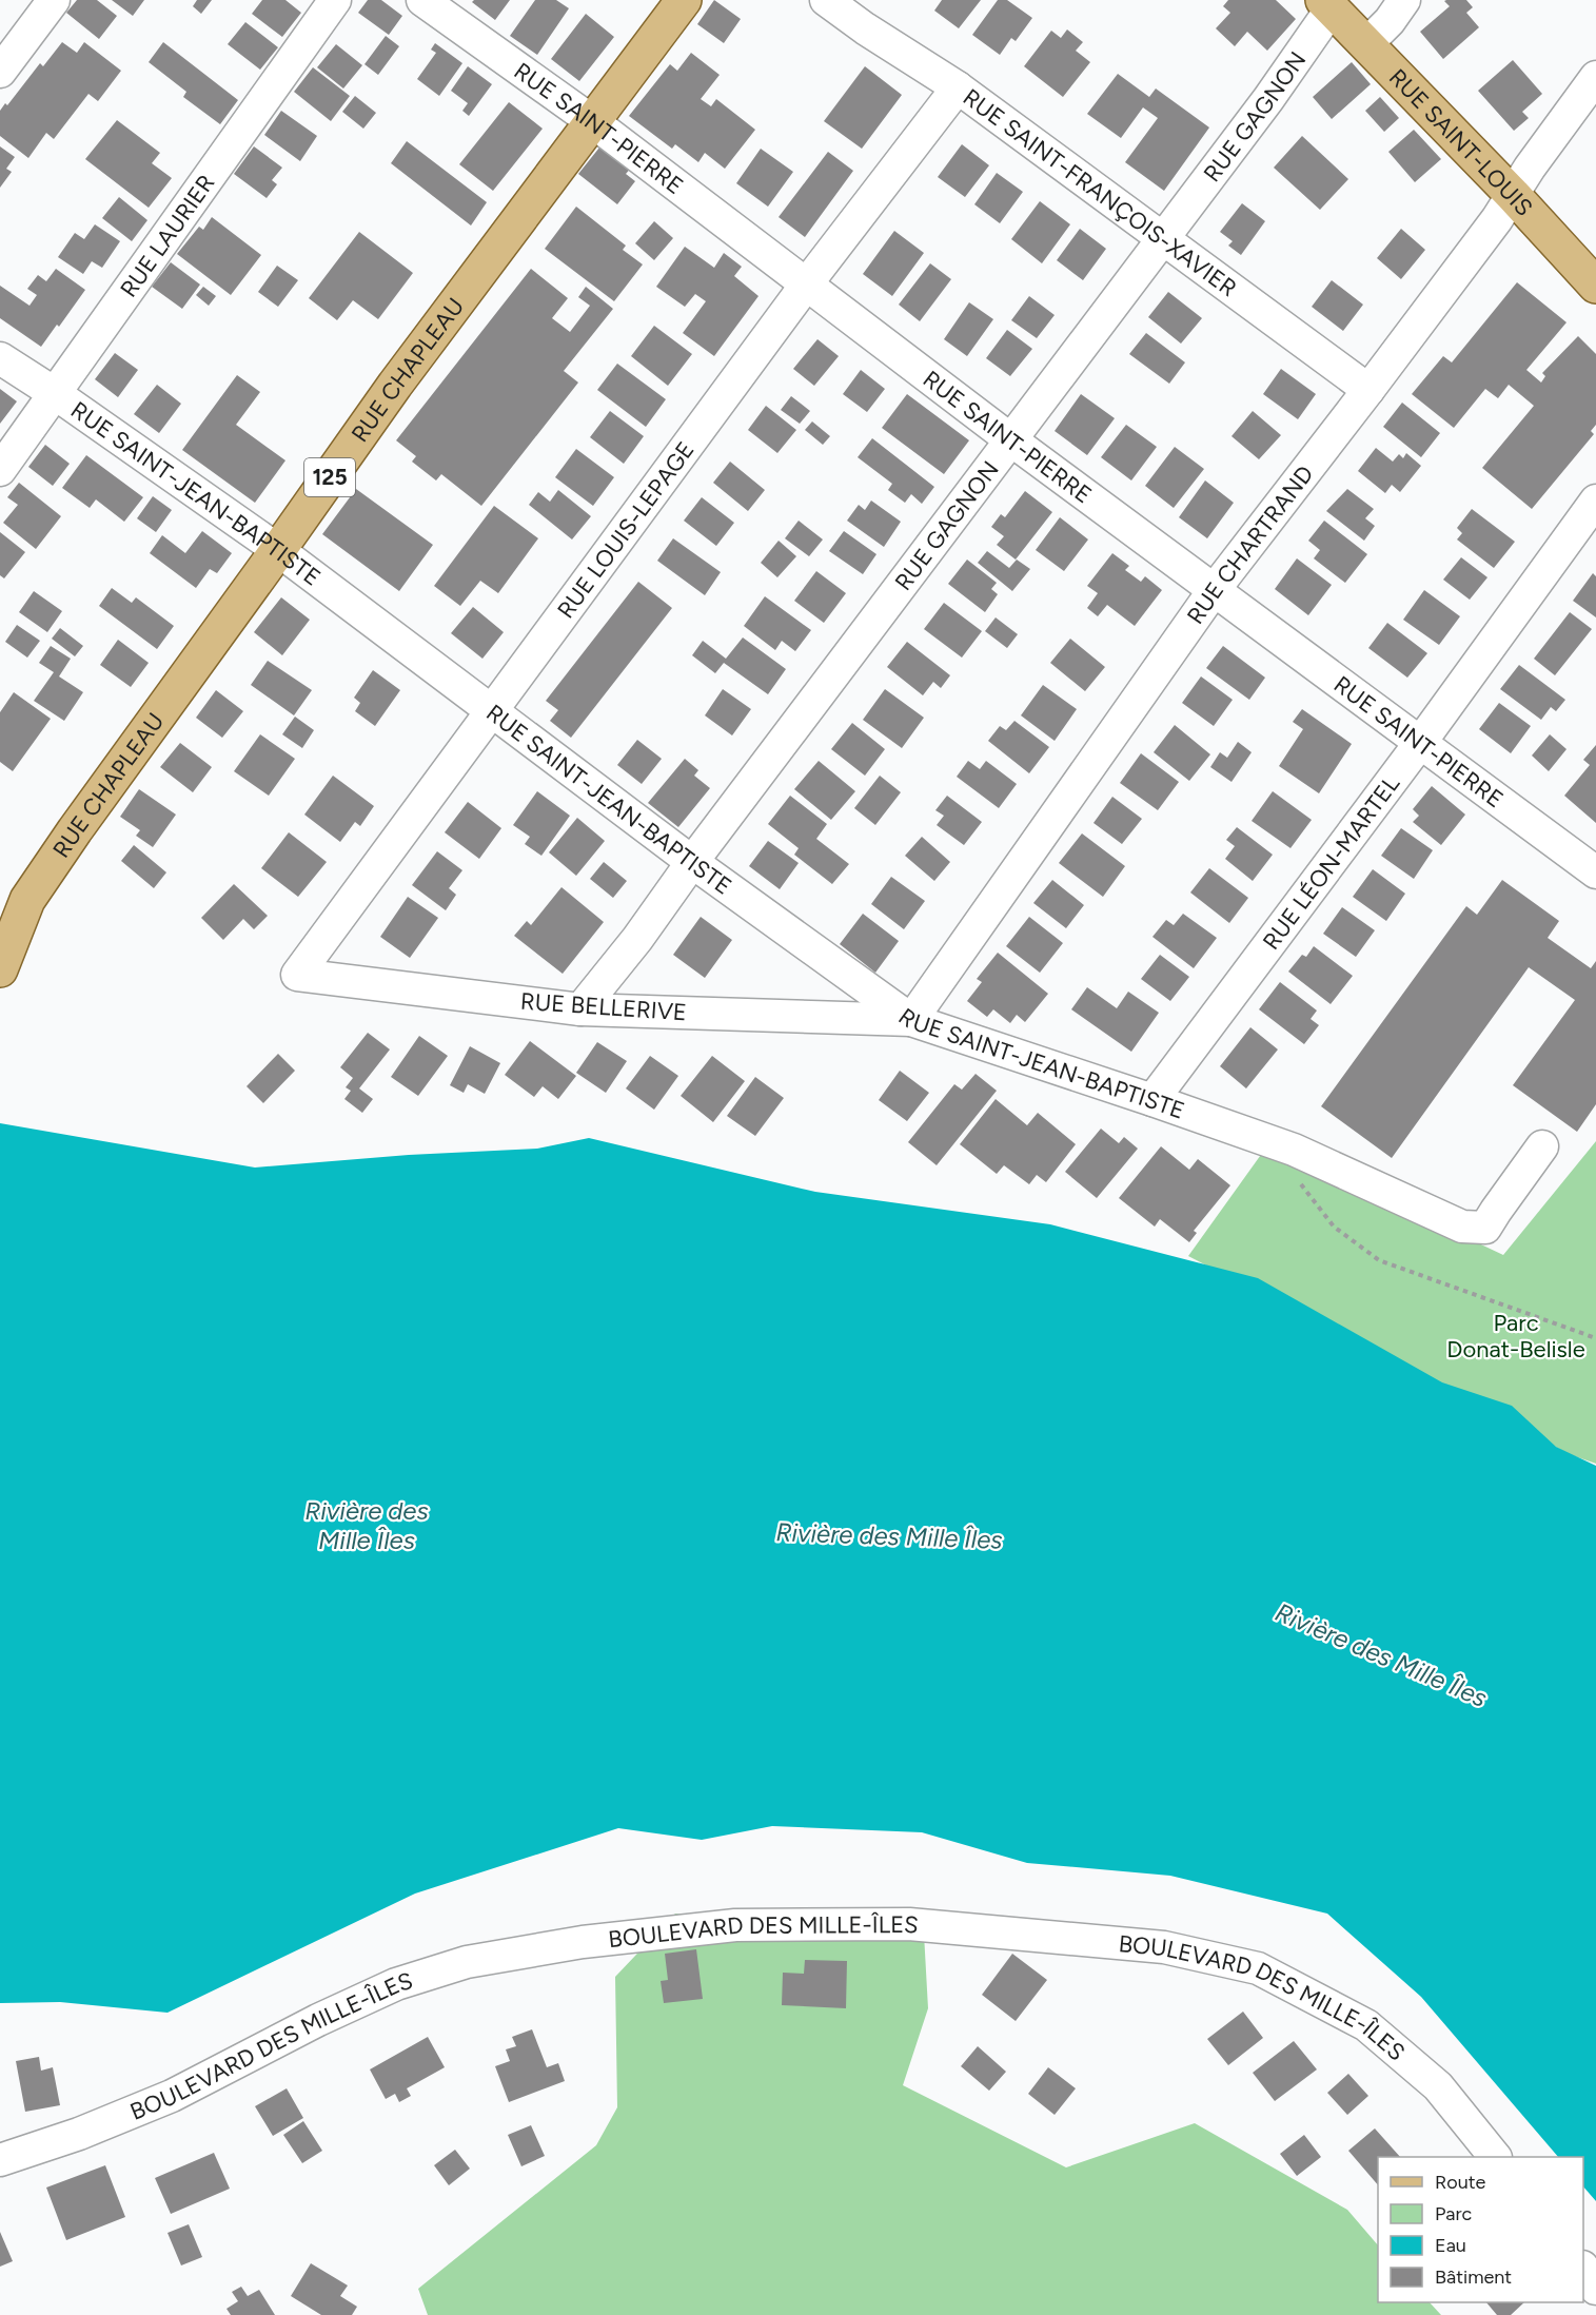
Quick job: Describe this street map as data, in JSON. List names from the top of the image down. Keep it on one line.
{"streets":{"main road":["RUE SAINT-LOUIS","RUE CHAPLEAU","125"],"street":["RUE GAGNON","RUE SAINT-PIERRE","RUE SAINT-FRANÇOIS-XAVIER","RUE LAURIER","RUE SAINT-JEAN-BAPTISTE","RUE LOUIS-LEPAGE","RUE CHARTRAND","RUE LÉON-MARTEL","RUE BELLERIVE","BOULEVARD DES MILLE-ÎLES"]},"crossings":[["RUE GAGNON","RUE SAINT-PIERRE"],["RUE GAGNON","RUE SAINT-LOUIS"],["RUE GAGNON","RUE SAINT-FRANÇOIS-XAVIER"],["RUE GAGNON","RUE SAINT-JEAN-BAPTISTE"],["RUE GAGNON","RUE BELLERIVE"],["RUE SAINT-PIERRE","RUE CHAPLEAU"],["RUE SAINT-PIERRE","RUE LOUIS-LEPAGE"],["RUE SAINT-PIERRE","RUE CHARTRAND"],["RUE SAINT-PIERRE","RUE LÉON-MARTEL"],["RUE SAINT-LOUIS","RUE CHARTRAND"],["RUE SAINT-FRANÇOIS-XAVIER","RUE LOUIS-LEPAGE"],["RUE SAINT-FRANÇOIS-XAVIER","RUE CHARTRAND"],["RUE LAURIER","RUE SAINT-JEAN-BAPTISTE"],["RUE CHAPLEAU","RUE SAINT-JEAN-BAPTISTE"],["RUE SAINT-JEAN-BAPTISTE","RUE LOUIS-LEPAGE"],["RUE SAINT-JEAN-BAPTISTE","RUE CHARTRAND"],["RUE SAINT-JEAN-BAPTISTE","RUE LÉON-MARTEL"],["RUE SAINT-JEAN-BAPTISTE","RUE BELLERIVE"],["RUE LOUIS-LEPAGE","RUE BELLERIVE"],["RUE CHARTRAND","RUE BELLERIVE"]],"water":["Rivière des Mille Îles"],"parks":["Parc Donat-Belisle"],"legend":["Route","Parc","Eau","Bâtiment"]}
